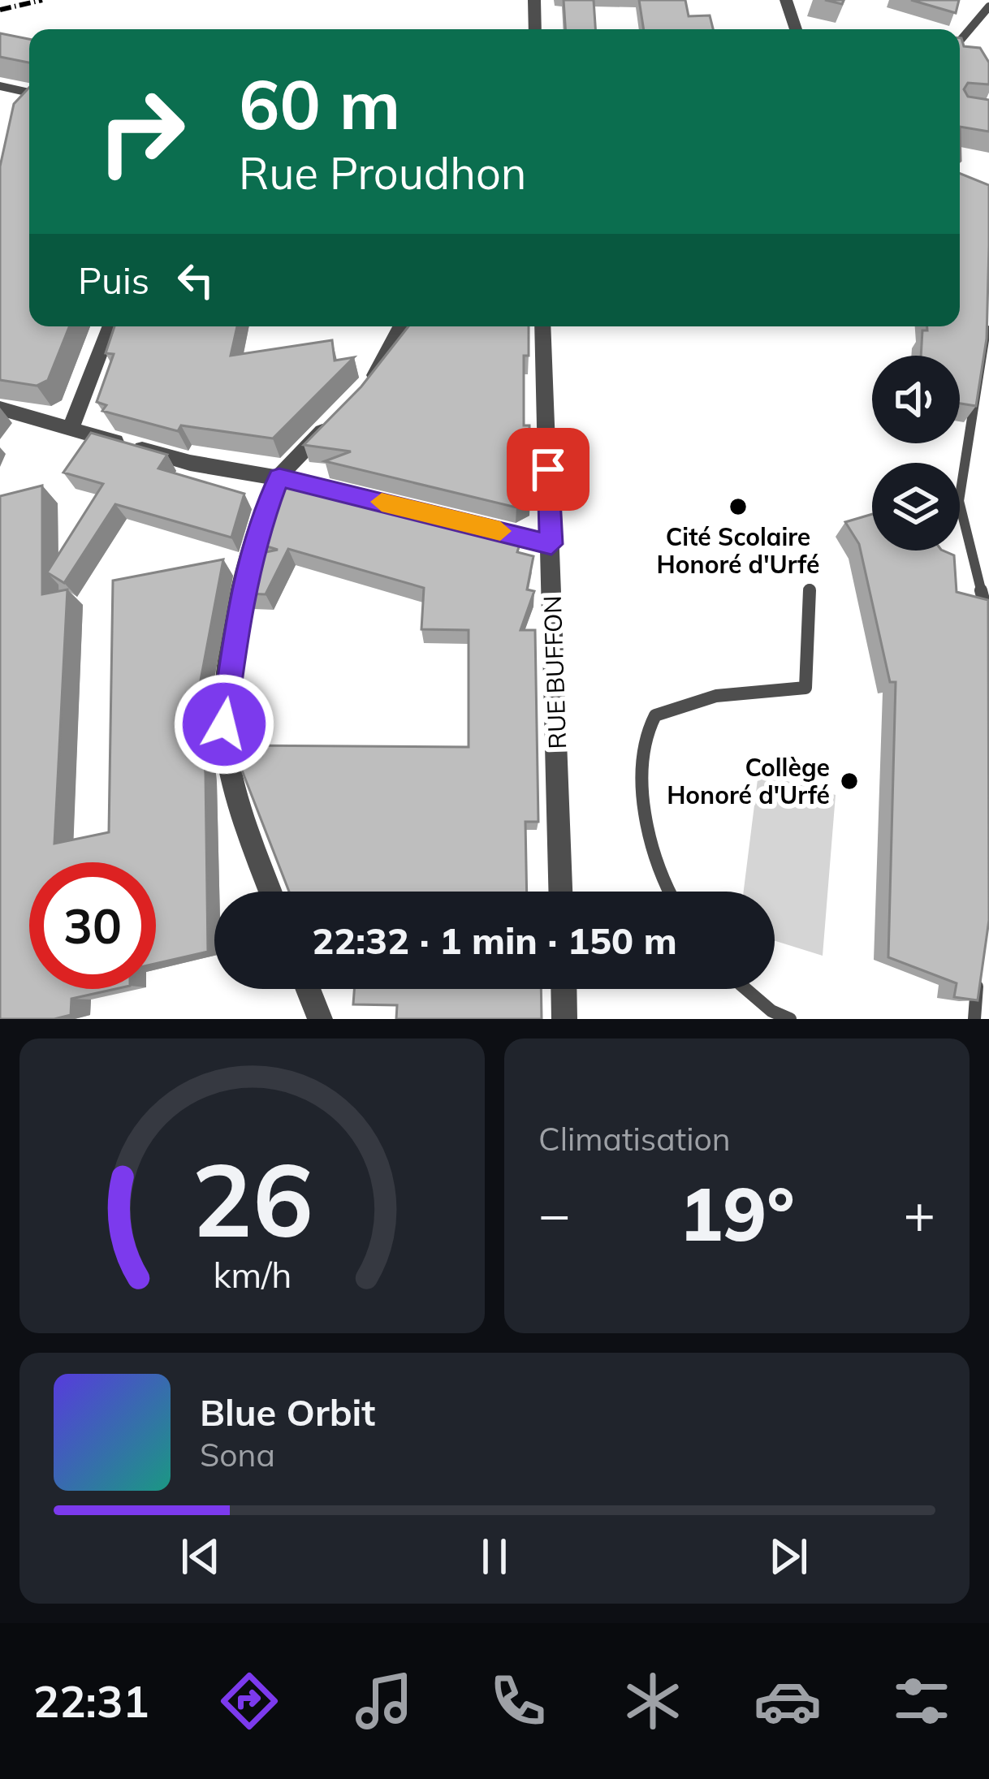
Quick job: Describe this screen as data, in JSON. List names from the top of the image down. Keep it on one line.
{"streets":{"street":["RUE BUFFON"]},"places":["Cité Scolaire Honoré d'Urfé","Collège Honoré d'Urfé"],"page":{"turn":["60 m","Rue Proudhon"],"then":"Puis","limit":"30","trip":"22:32 · 1 min · 150 m","tile":"Climatisation","heat":["−","19°","+"],"song":["Blue Orbit","Sona"],"tabs":"22:31","gauge":["26","km/h"]}}
